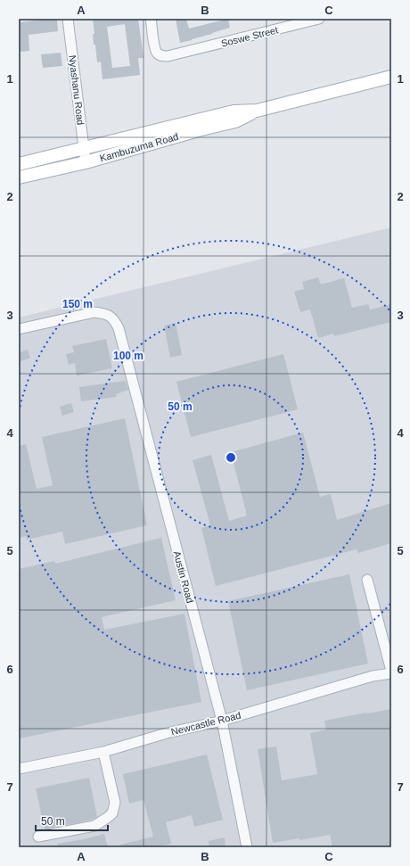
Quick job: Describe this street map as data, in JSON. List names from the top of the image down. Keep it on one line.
{"streets":{"main road":["Kambuzuma Road"],"street":["Soswe Street","Nyashanu Road","Austin Road","Newcastle Road"]},"crossings":[["Nyashanu Road","Kambuzuma Road"],["Austin Road","Newcastle Road"]],"scale_bar":"50 m","grid":{"columns":["A","B","C"],"rows":["1","2","3","4","5","6","7"]},"rings":["150 m","100 m","50 m"]}
